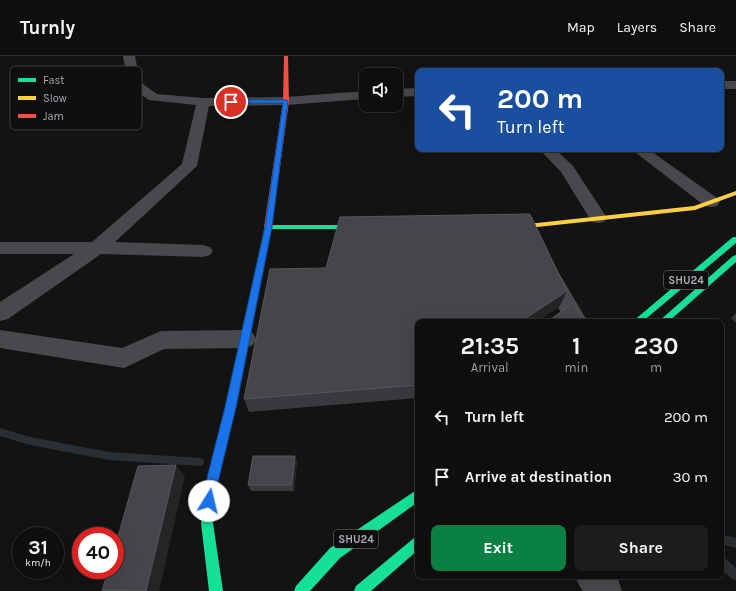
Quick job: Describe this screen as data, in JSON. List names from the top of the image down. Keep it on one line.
{"streets":{"street":["SHU24"]},"legend":["Fast","Slow","Jam"],"page":{"header":"Turnly","nav":["Map","Layers","Share"],"turn":["200 m","Turn left"],"eta":["21:35","Arrival","1","min","230","m"],"list":[{"name":"Turn left","value":"200 m"},{"name":"Arrive at destination","value":"30 m"}],"buttons":["Exit","Share"],"speed":"31 km/h","limit":"40"}}
